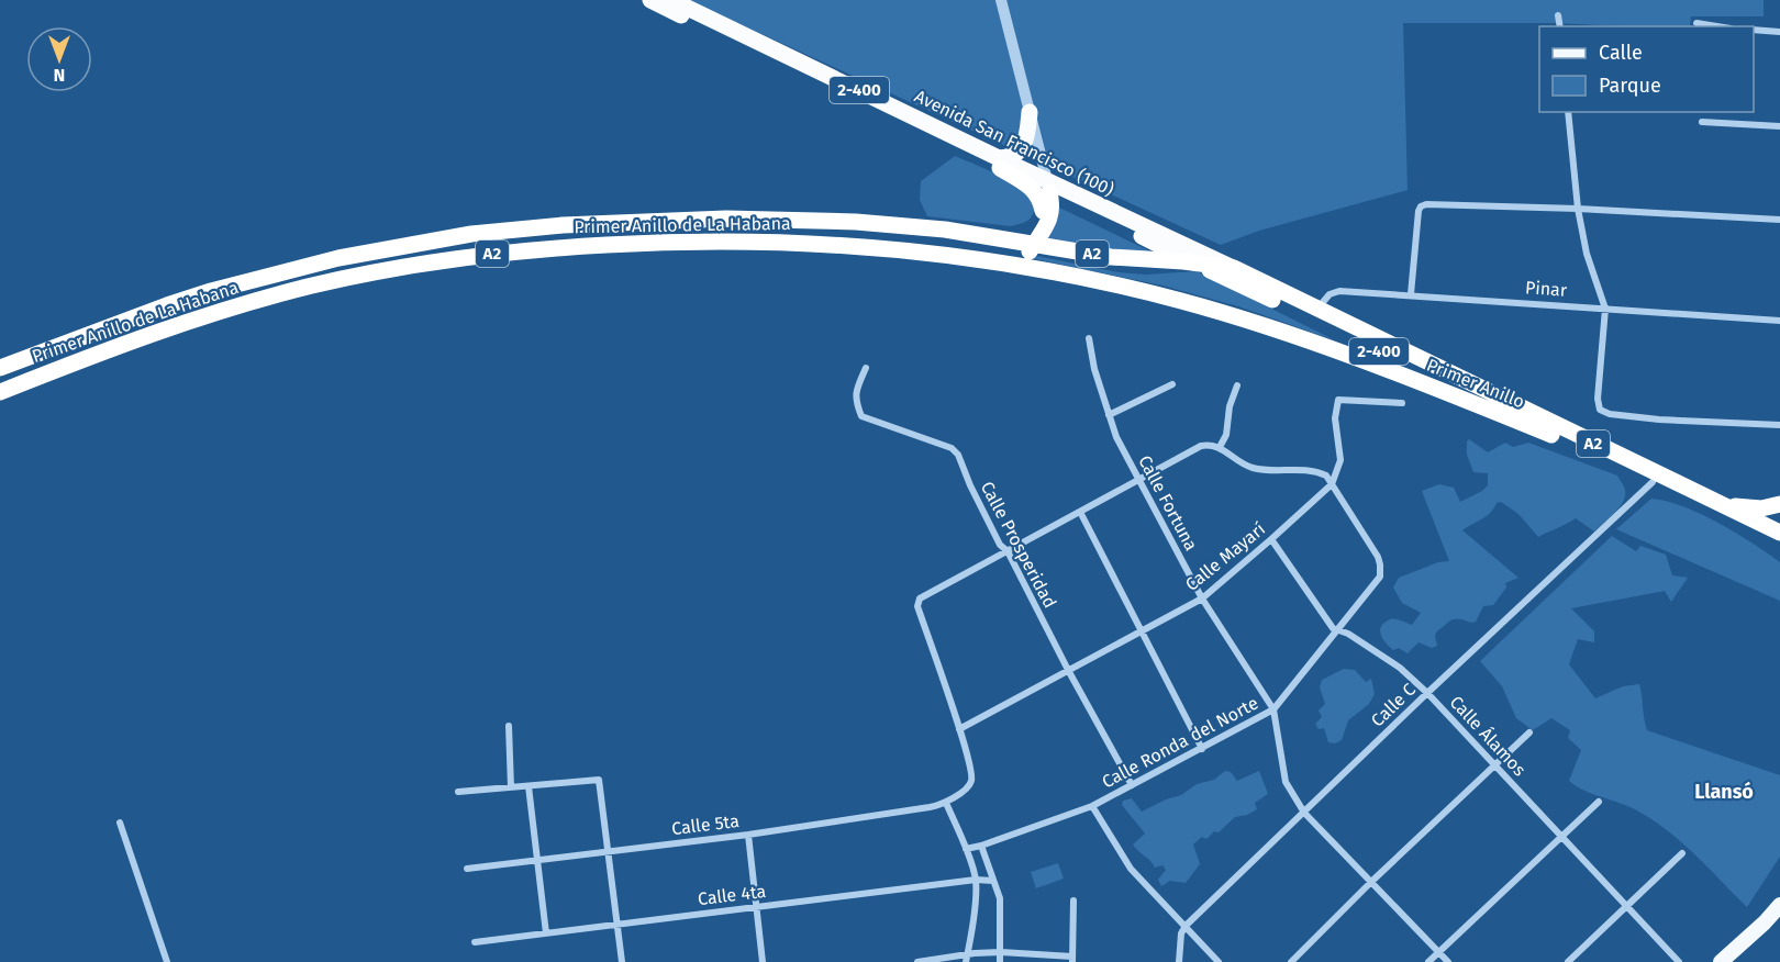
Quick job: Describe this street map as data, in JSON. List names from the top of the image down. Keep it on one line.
{"streets":{"highway":["2-400","Avenida San Francisco (100)","Primer Anillo de La Habana","A2","Primer Anillo"],"street":["Pinar","Calle Fortuna","Calle Prosperidad","Calle Mayarí","Calle C","Calle Álamos","Calle Ronda del Norte","Calle 5ta","Calle 4ta"]},"crossings":[["2-400","Avenida San Francisco (100)"],["2-400","A2"],["2-400","Primer Anillo"],["Avenida San Francisco (100)","A2"],["Primer Anillo de La Habana","A2"],["Primer Anillo de La Habana","Primer Anillo"],["A2","Pinar"],["A2","Primer Anillo"],["A2","Calle C"],["Calle Fortuna","Calle Mayarí"],["Calle Fortuna","Calle C"],["Calle Fortuna","Calle Ronda del Norte"],["Calle Prosperidad","Calle Mayarí"],["Calle Prosperidad","Calle Ronda del Norte"],["Calle Mayarí","Calle Álamos"],["Calle Mayarí","Calle Ronda del Norte"],["Calle C","Calle Álamos"],["Calle Álamos","Calle Ronda del Norte"]],"districts":["Llansó"],"legend":["Calle","Parque"],"north":"bottom"}
